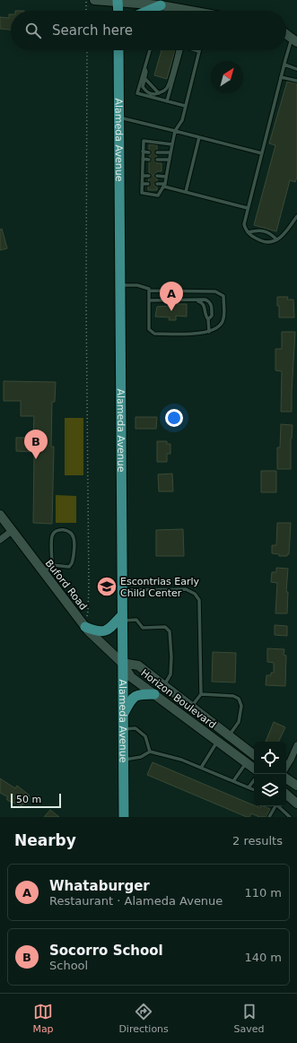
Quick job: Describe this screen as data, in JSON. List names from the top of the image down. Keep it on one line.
{"streets":{"main road":["Alameda Avenue","Buford Road","Horizon Boulevard"]},"crossings":[["Alameda Avenue","Buford Road"],["Alameda Avenue","Horizon Boulevard"],["Buford Road","Horizon Boulevard"]],"places":{"school or university":["Escontrias Early Child Center"]},"scale_bar":"50 m","north":"top right","page":{"search":"Search here","pins":["A","B"],"scale":"50 m","heading":["Nearby","2 results"],"list":[{"mark":"A","name":"Whataburger","note":"Restaurant · Alameda Avenue","value":"110 m"},{"mark":"B","name":"Socorro School","note":"School","value":"140 m"}],"nav":["Map","Directions","Saved"]}}
